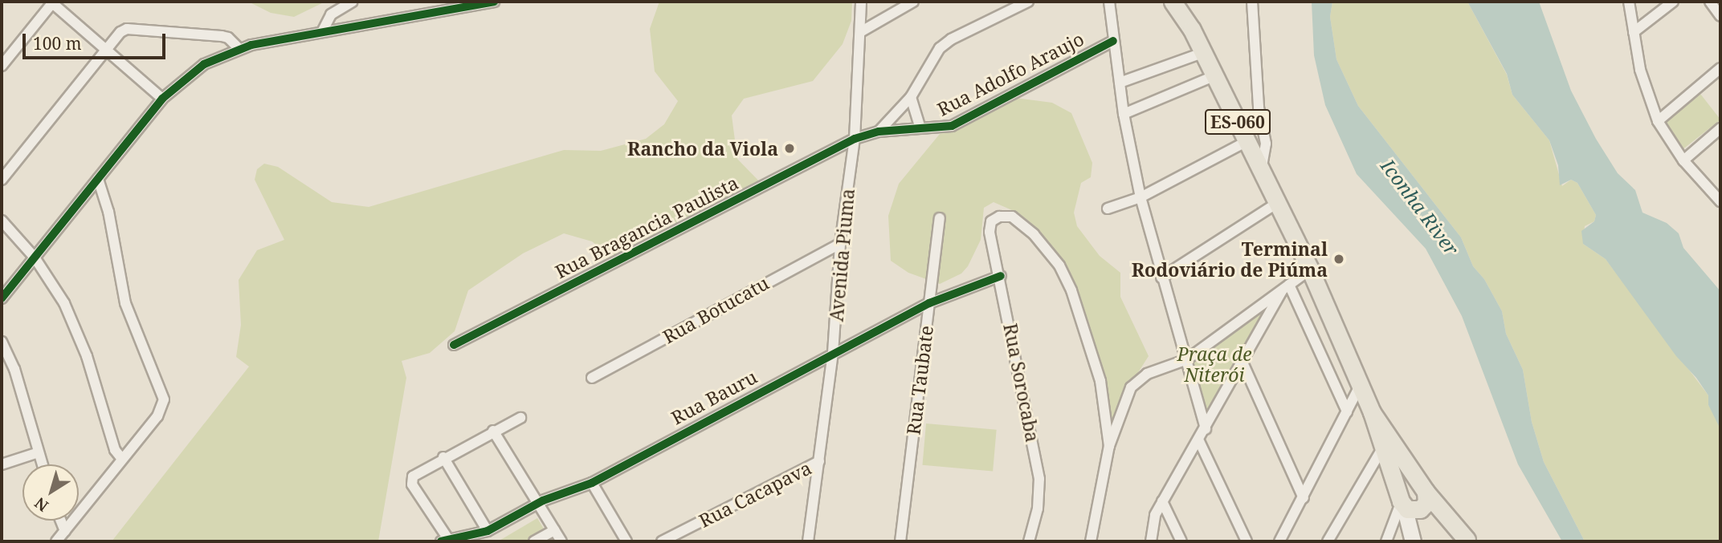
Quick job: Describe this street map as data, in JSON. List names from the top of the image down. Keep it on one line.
{"streets":{"main road":["ES-060"],"street":["Rua Adolfo Araujo","Rua Bragancia Paulista","Avenida Piuma","Rua Botucatu","Rua Taubate","Rua Sorocaba","Rua Bauru","Rua Cacapava"]},"crossings":[["Rua Adolfo Araujo","Rua Bragancia Paulista"],["Rua Adolfo Araujo","Avenida Piuma"],["Rua Bragancia Paulista","Avenida Piuma"],["Avenida Piuma","Rua Botucatu"],["Avenida Piuma","Rua Bauru"],["Avenida Piuma","Rua Cacapava"],["Rua Taubate","Rua Bauru"],["Rua Sorocaba","Rua Bauru"]],"water":["Iconha River"],"parks":["Praça de Niterói"],"places":["Rancho da Viola","Terminal Rodoviário de Piúma"],"scale_bar":"100 m","north":"bottom left"}
